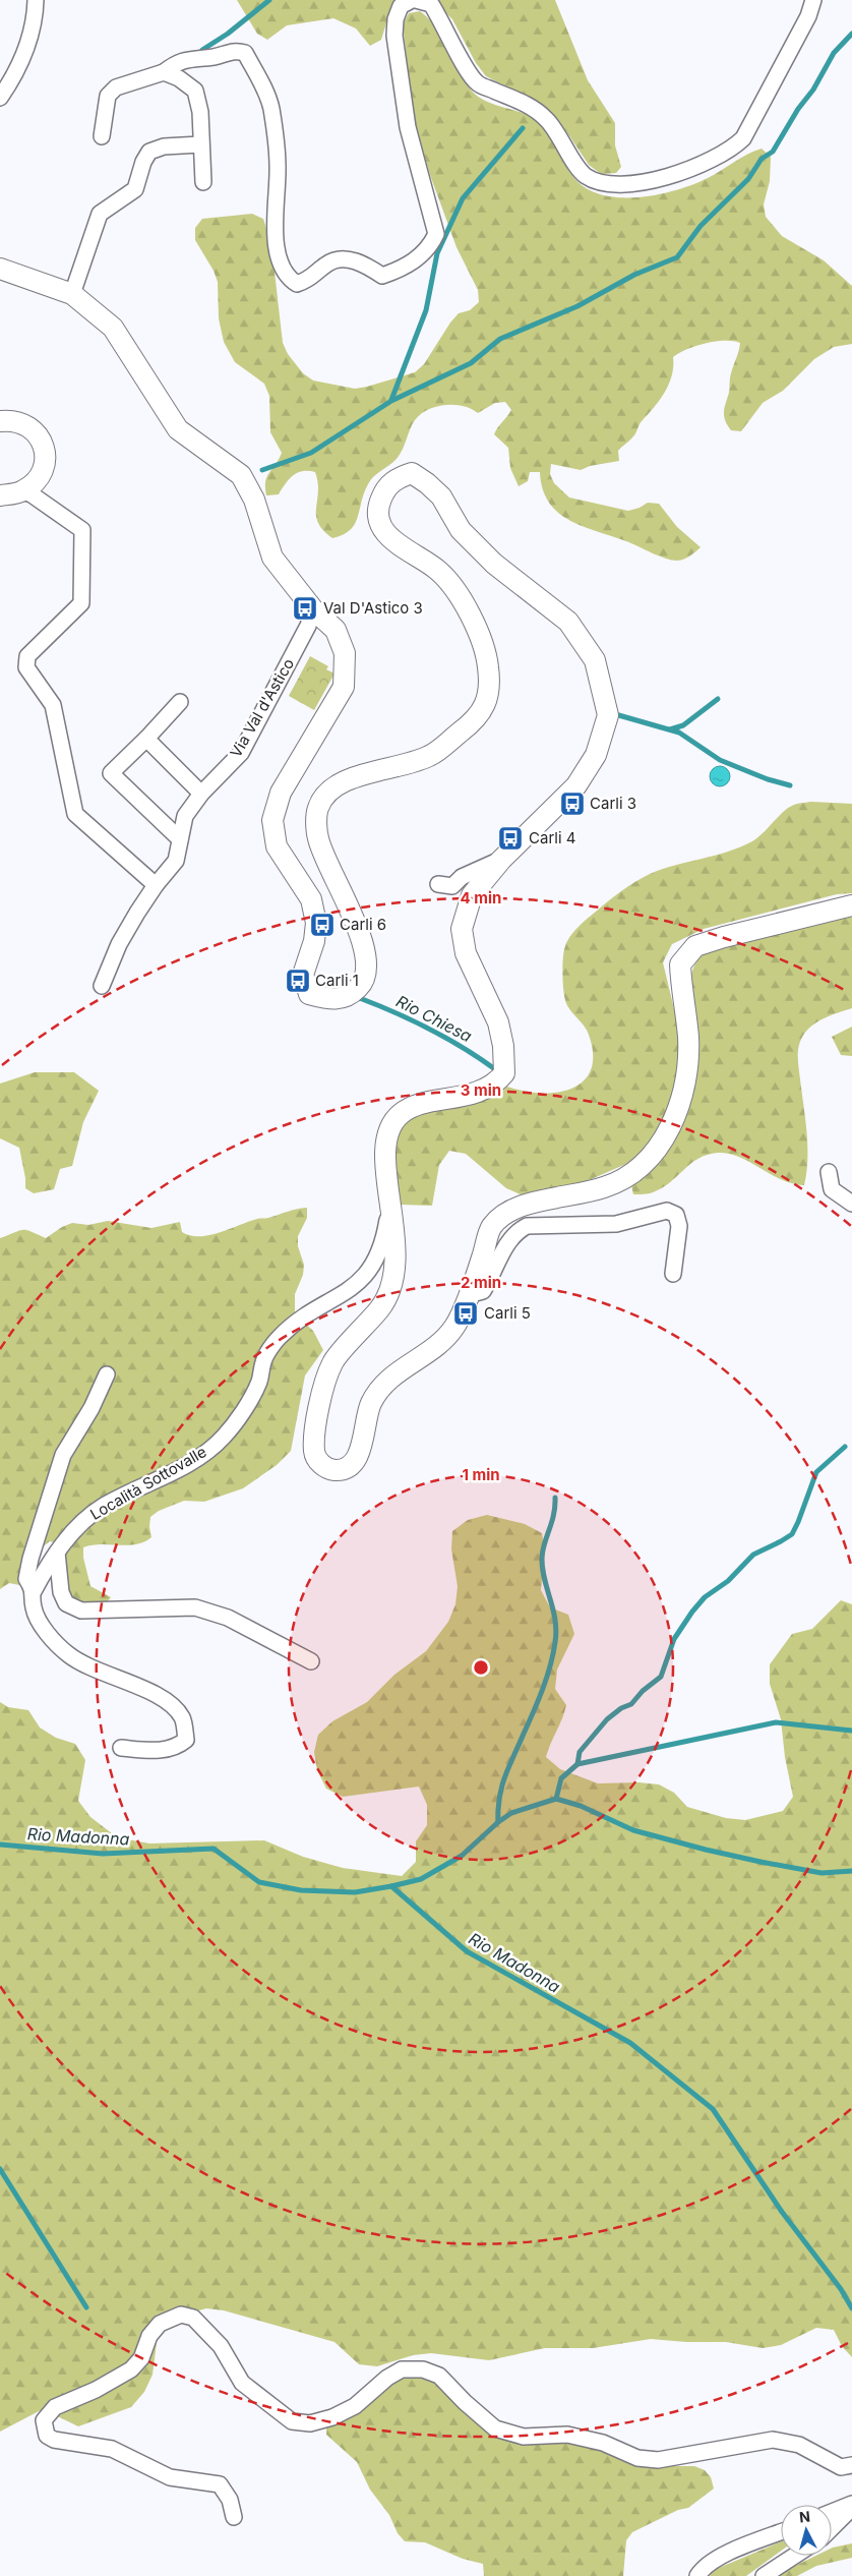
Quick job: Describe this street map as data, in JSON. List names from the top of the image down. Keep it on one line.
{"streets":{"street":["Via Val d'Astico","Località Sottovalle"]},"water":["Rio Chiesa","Rio Madonna"],"places":{"bus stop":["Val D'Astico 3","Carli 3","Carli 4","Carli 6","Carli 1","Carli 5"]},"north":"top","rings":["4 min","3 min","2 min","1 min"]}
